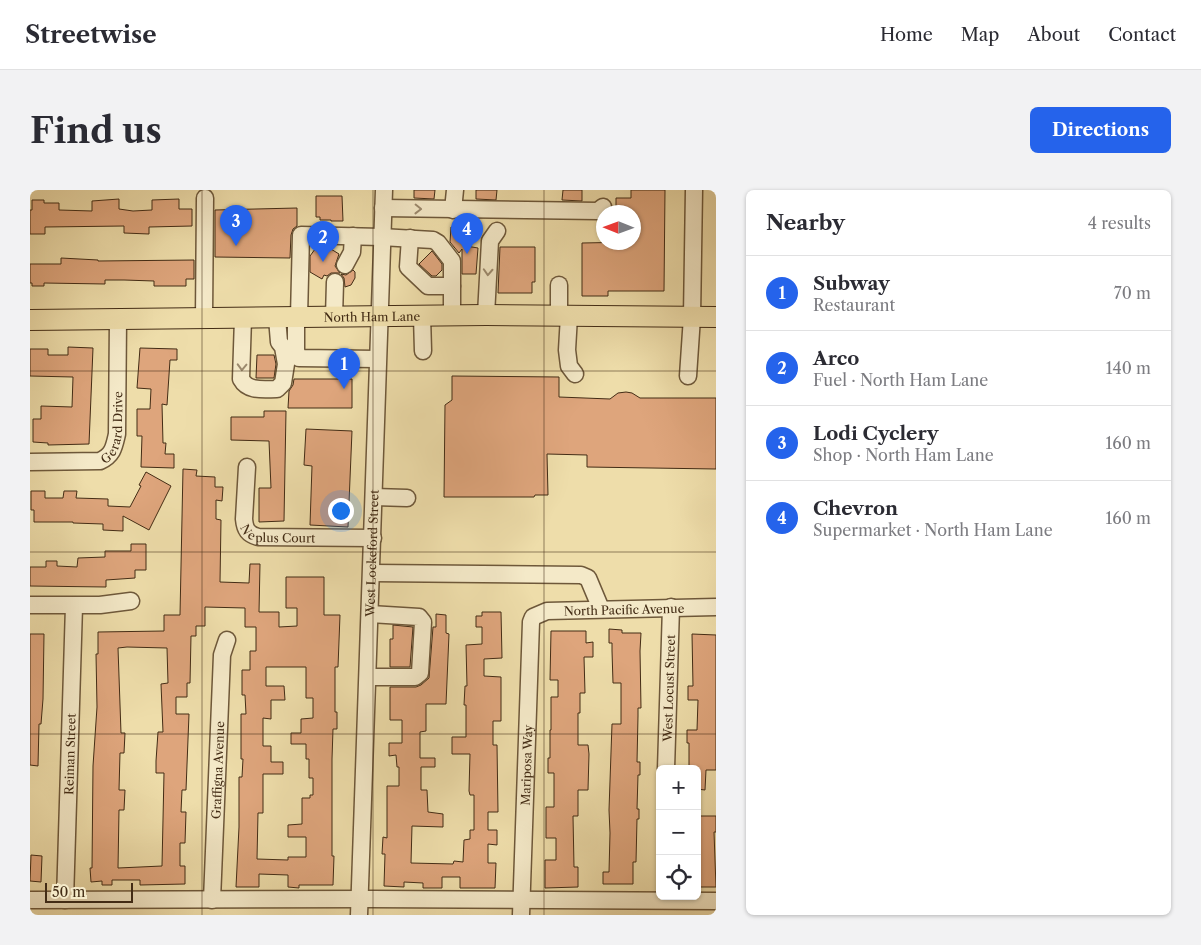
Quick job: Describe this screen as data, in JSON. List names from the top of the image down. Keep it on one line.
{"streets":{"main road":["North Ham Lane"],"street":["Gerard Drive","Neplus Court","West Lockeford Street","North Pacific Avenue","West Locust Street","Reiman Street","Mariposa Way","Graffigna Avenue"]},"crossings":[["North Ham Lane","Gerard Drive"],["North Ham Lane","West Lockeford Street"],["Neplus Court","West Lockeford Street"],["North Pacific Avenue","West Locust Street"],["North Pacific Avenue","Mariposa Way"]],"scale_bar":"50 m","north":"left","page":{"header":"Streetwise","nav":["Home","Map","About","Contact"],"buttons":"Directions","title":"Find us","heading":["Nearby","4 results"],"pins":["3","4","2","1"],"list":[{"mark":"1","name":"Subway","note":"Restaurant","value":"70 m"},{"mark":"2","name":"Arco","note":"Fuel · North Ham Lane","value":"140 m"},{"mark":"3","name":"Lodi Cyclery","note":"Shop · North Ham Lane","value":"160 m"},{"mark":"4","name":"Chevron","note":"Supermarket · North Ham Lane","value":"160 m"}],"map_buttons":["+","−"],"scale":"50 m"}}
